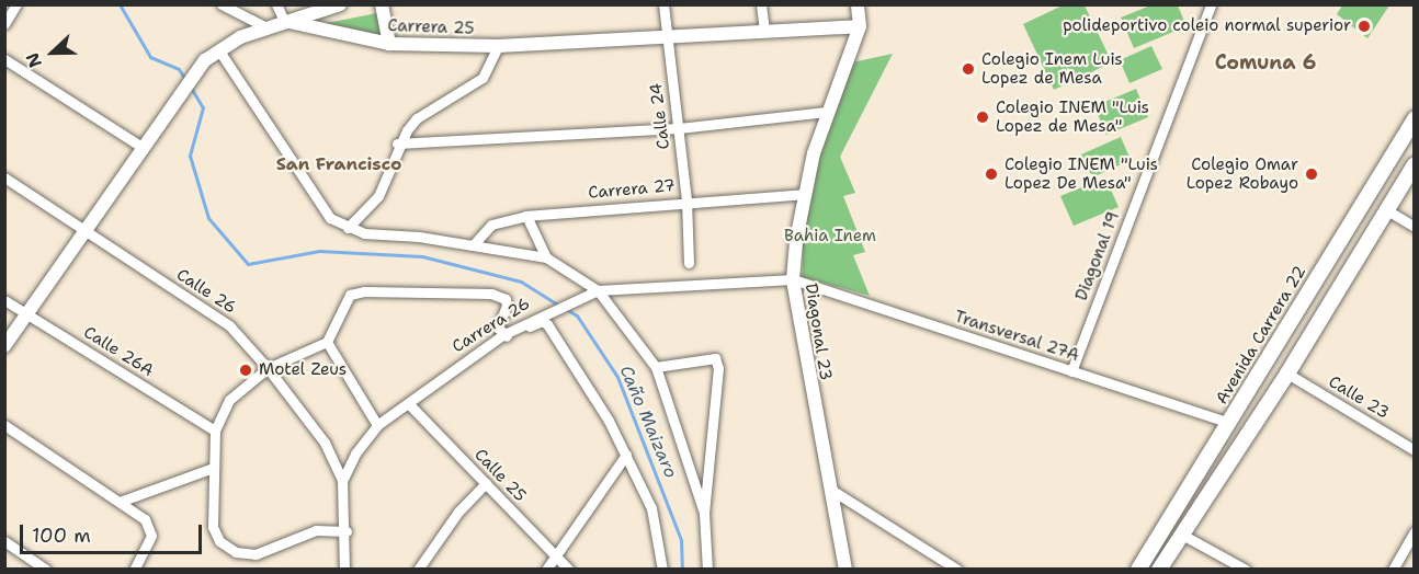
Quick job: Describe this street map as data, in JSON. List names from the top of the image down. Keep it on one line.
{"streets":{"main road":["Avenida Carrera 22"],"street":["Carrera 25","Calle 24","Carrera 27","Diagonal 19","Calle 26","Carrera 26","Diagonal 23","Transversal 27A","Calle 26A","Calle 23","Calle 25"]},"crossings":[["Carrera 25","Calle 24"],["Carrera 25","Diagonal 23"],["Calle 24","Carrera 27"],["Carrera 27","Diagonal 23"],["Diagonal 19","Transversal 27A"],["Calle 26","Carrera 26"],["Carrera 26","Diagonal 23"],["Carrera 26","Transversal 27A"],["Carrera 26","Calle 25"],["Diagonal 23","Transversal 27A"],["Avenida Carrera 22","Transversal 27A"]],"districts":["Comuna 6","San Francisco"],"water":["Caño Maizaro"],"parks":["Bahia Inem"],"places":["polideportivo coleio normal superior","Colegio Inem Luis Lopez de Mesa","Colegio INEM \"Luis Lopez de Mesa\"","Colegio INEM \"Luis Lopez De Mesa\"","Colegio Omar Lopez Robayo","Motel Zeus"],"scale_bar":"100 m","north":"left"}
